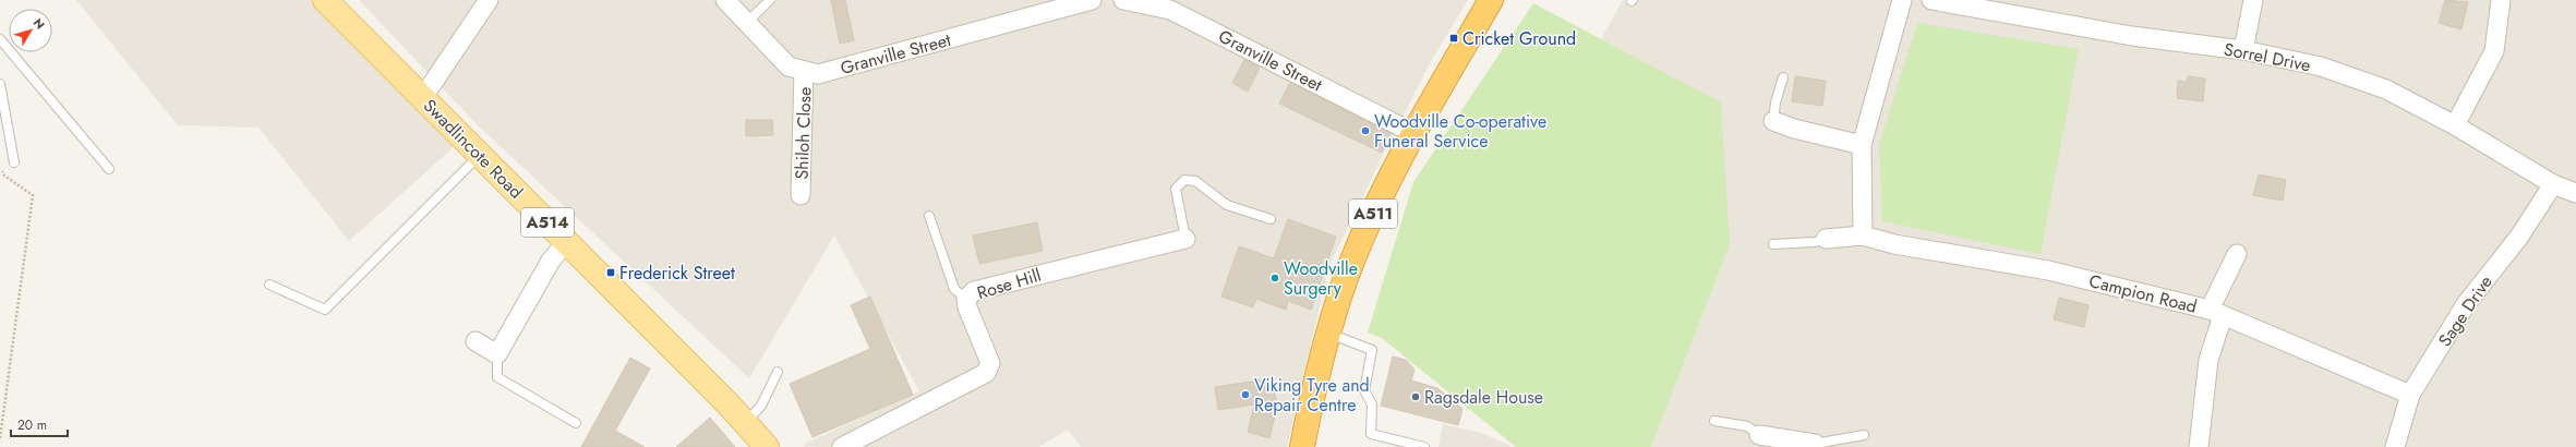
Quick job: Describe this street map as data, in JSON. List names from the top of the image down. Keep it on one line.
{"streets":{"highway":["A511"],"main road":["Swadlincote Road","A514"],"street":["Granville Street","Sorrel Drive","Shiloh Close","Rose Hill","Campion Road","Sage Drive"]},"crossings":[["Granville Street","Shiloh Close"],["Granville Street","A511"],["Sorrel Drive","Sage Drive"],["Campion Road","Sage Drive"]],"places":{"transit":["Cricket Ground","Frederick Street"],"other":["Woodville Co-operative Funeral Service","Woodville Surgery","Viking Tyre and Repair Centre","Ragsdale House"]},"scale_bar":"20 m","north":"top right"}
